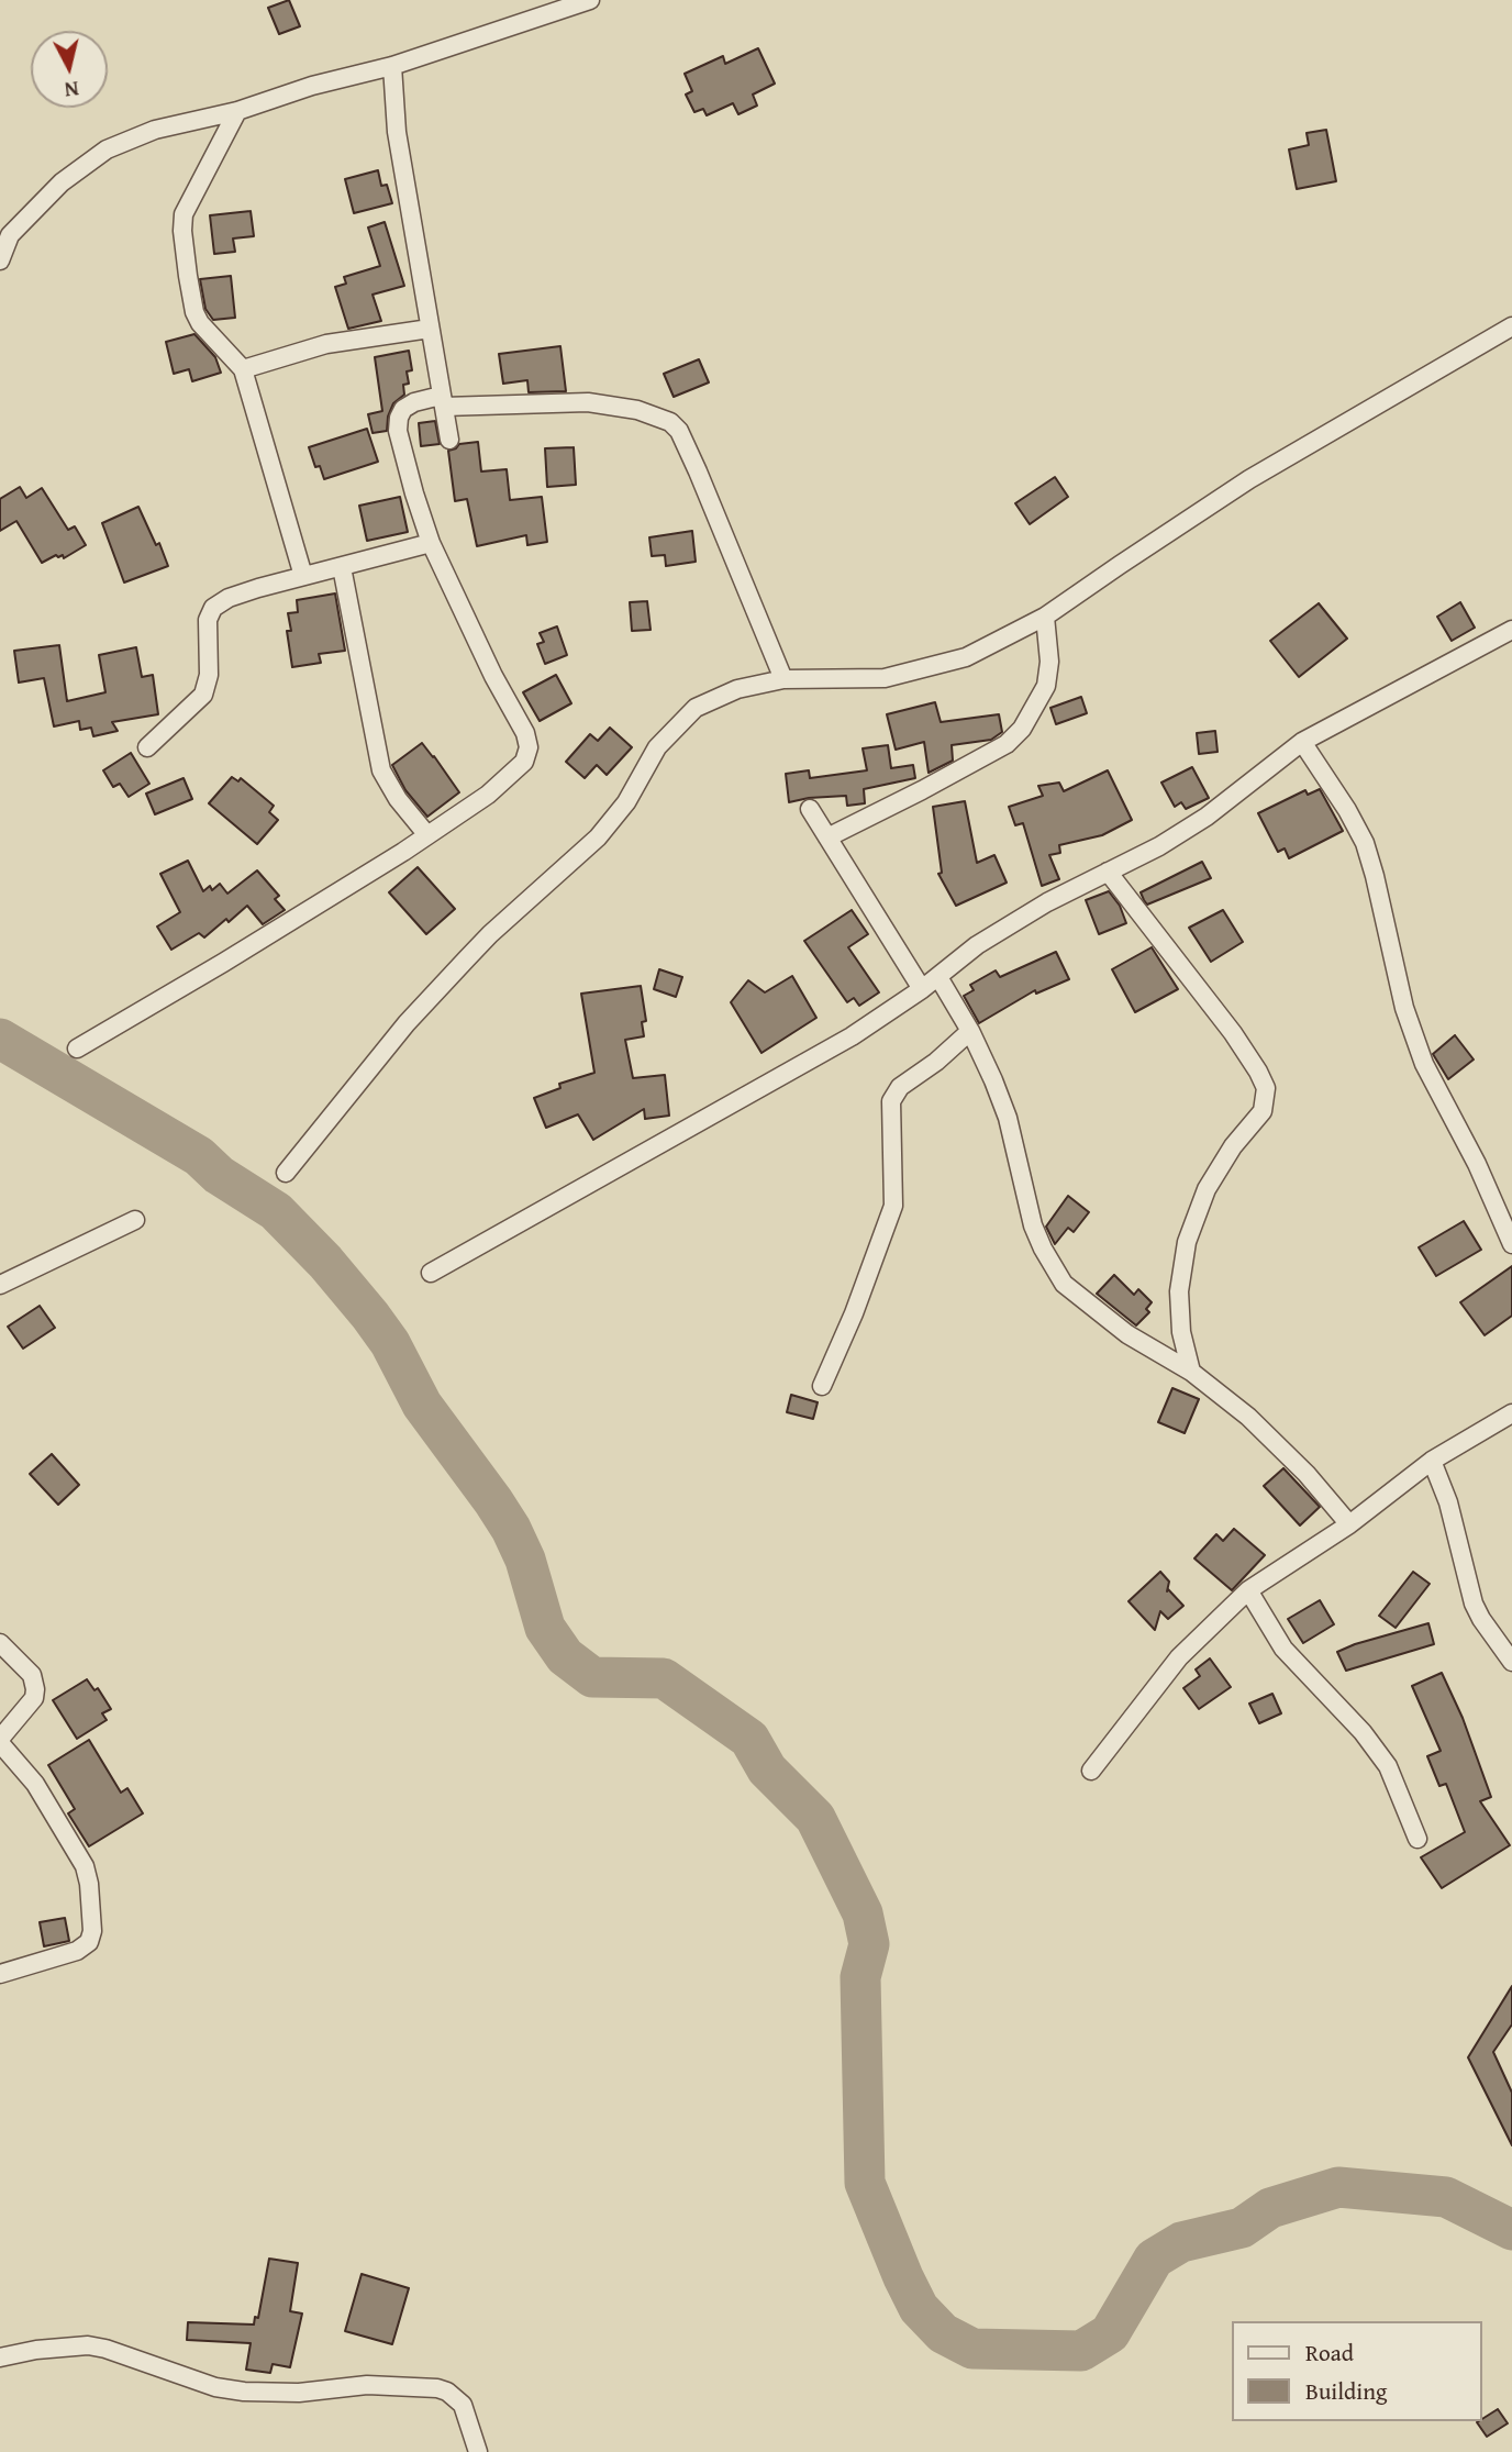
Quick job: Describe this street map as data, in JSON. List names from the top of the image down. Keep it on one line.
{"legend":["Road","Building"],"north":"bottom"}
